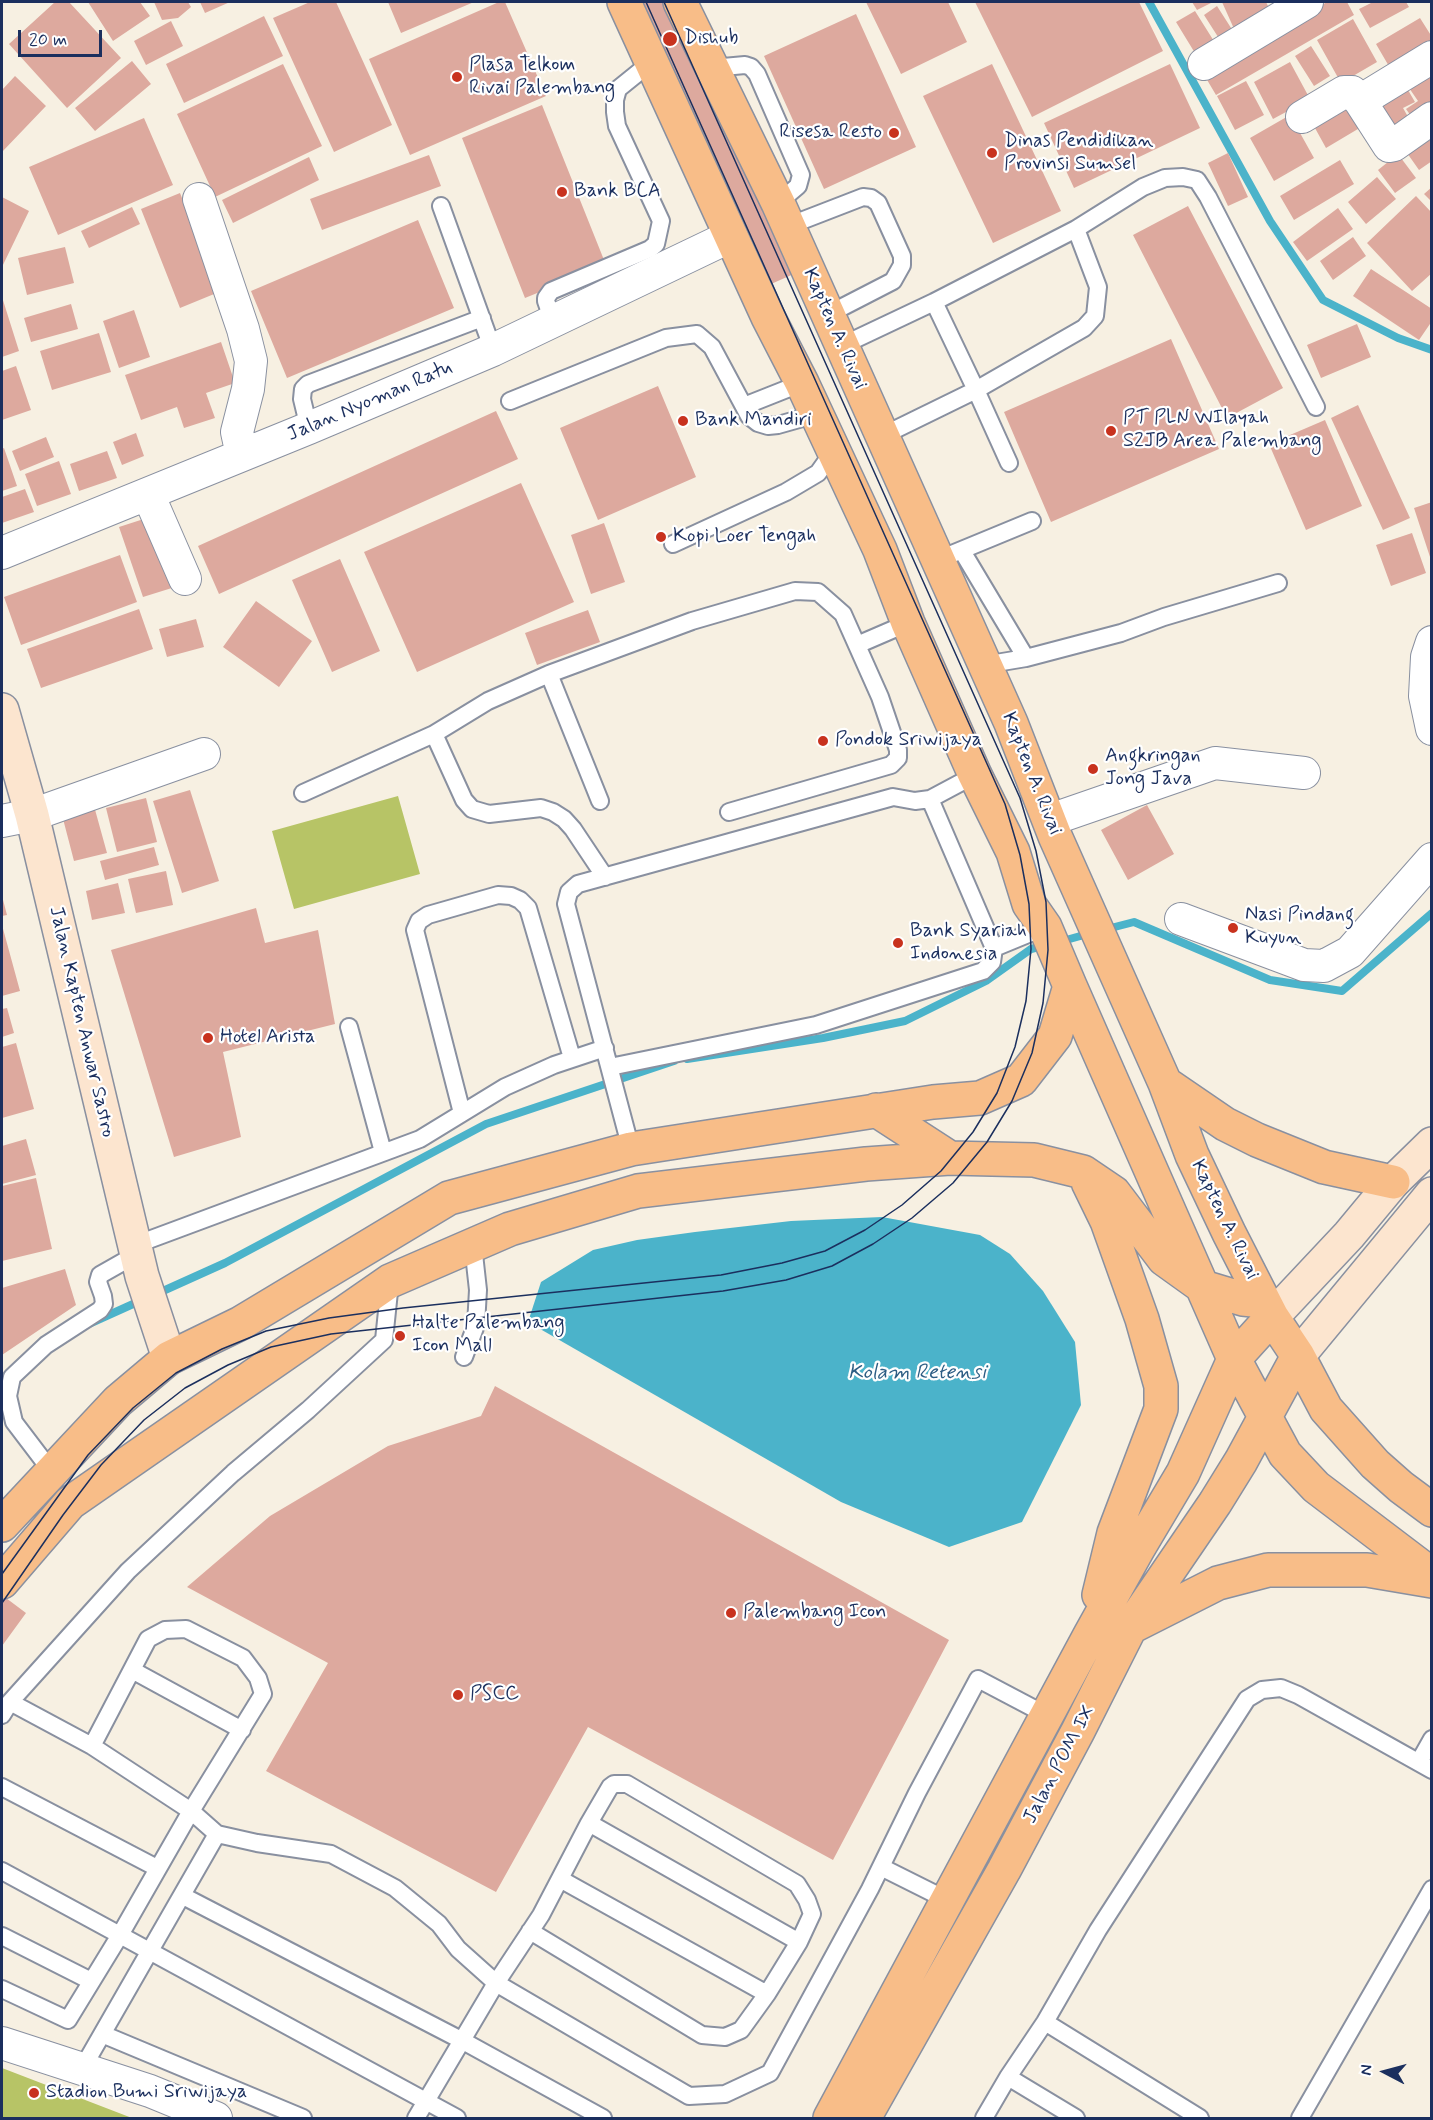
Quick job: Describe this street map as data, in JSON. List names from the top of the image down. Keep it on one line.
{"streets":{"main road":["Kapten A. Rivai","Jalan POM IX"],"street":["Jalan Nyoman Ratu","Jalan Kapten Anwar Sastro"]},"crossings":[["Kapten A. Rivai","Jalan POM IX"]],"water":["Kolam Retensi"],"places":["Dishub","Plasa Telkom Rivai Palembang","Risesa Resto","Dinas Pendidikan Provinsi Sumsel","Bank BCA","Bank Mandiri","PT PLN WIlayah S2JB Area Palembang","Kopi Loer Tengah","Pondok Sriwijaya","Angkringan Jong Java","Nasi Pindang Kuyun","Bank Syariah Indonesia","Hotel Arista","Halte Palembang Icon Mall","Palembang Icon","PSCC","Stadion Bumi Sriwijaya"],"scale_bar":"20 m","north":"left"}
